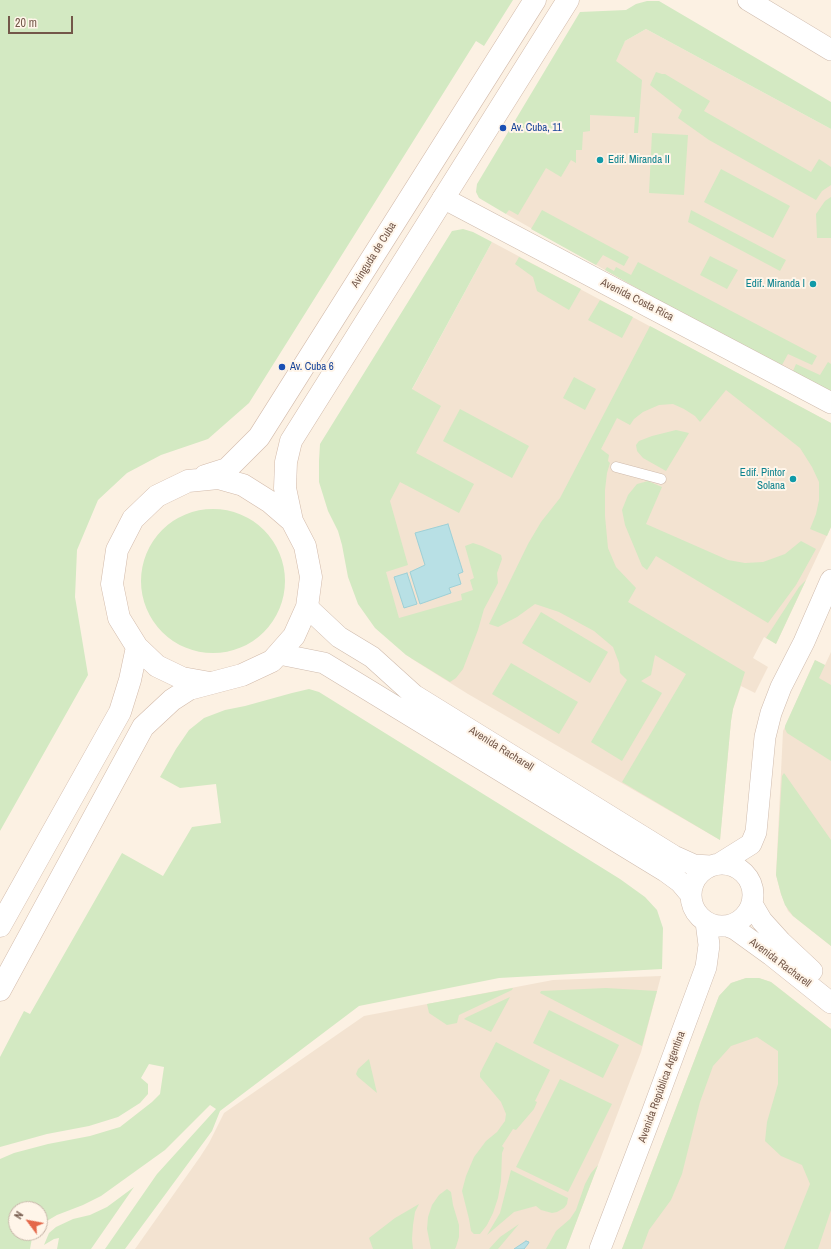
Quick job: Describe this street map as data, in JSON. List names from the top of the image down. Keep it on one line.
{"streets":{"main road":["Avinguda de Cuba"],"street":["Avenida Costa Rica","Avenida Racharell","Avenida República Argentina"]},"crossings":[["Avenida Racharell","Avenida República Argentina"]],"places":["Av. Cuba, 11","Edif. Miranda II","Edif. Miranda I","Av. Cuba 6","Edif. Pintor Solana"],"scale_bar":"20 m","north":"top left"}
